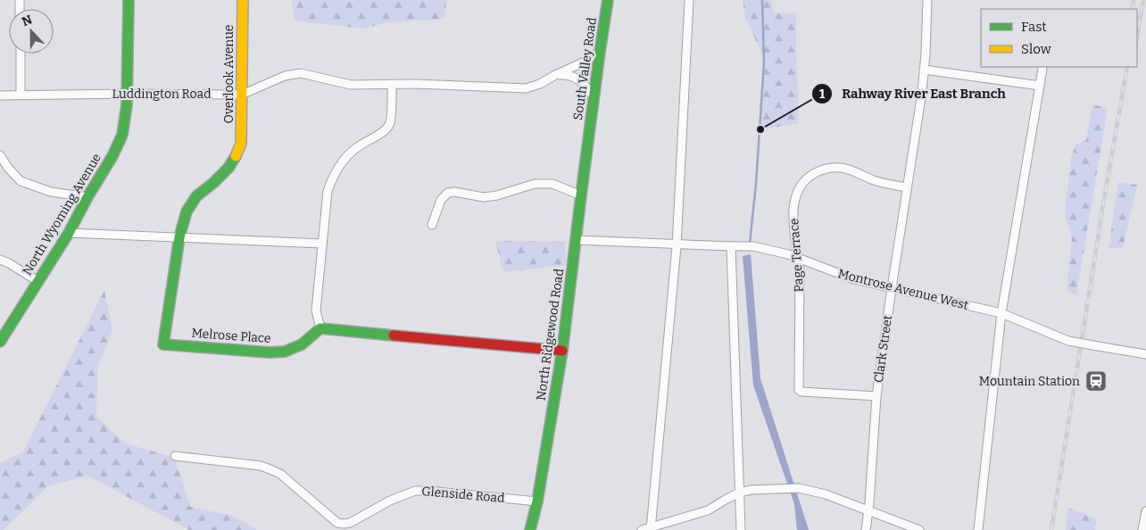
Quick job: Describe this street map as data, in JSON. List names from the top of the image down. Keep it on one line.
{"streets":{"street":["South Valley Road","Overlook Avenue","Luddington Road","North Wyoming Avenue","Page Terrace","Montrose Avenue West","North Ridgewood Road","Melrose Place","Clark Street","Glenside Road"]},"crossings":[["South Valley Road","Luddington Road"],["South Valley Road","North Ridgewood Road"],["Overlook Avenue","Luddington Road"],["Overlook Avenue","Melrose Place"],["Luddington Road","North Wyoming Avenue"],["Page Terrace","Montrose Avenue West"],["Page Terrace","Clark Street"],["Montrose Avenue West","North Ridgewood Road"],["Montrose Avenue West","Clark Street"],["North Ridgewood Road","Glenside Road"]],"places":{"other":["Rahway River East Branch"],"station":["Mountain Station"]},"legend":["Fast","Slow"],"north":"top"}
